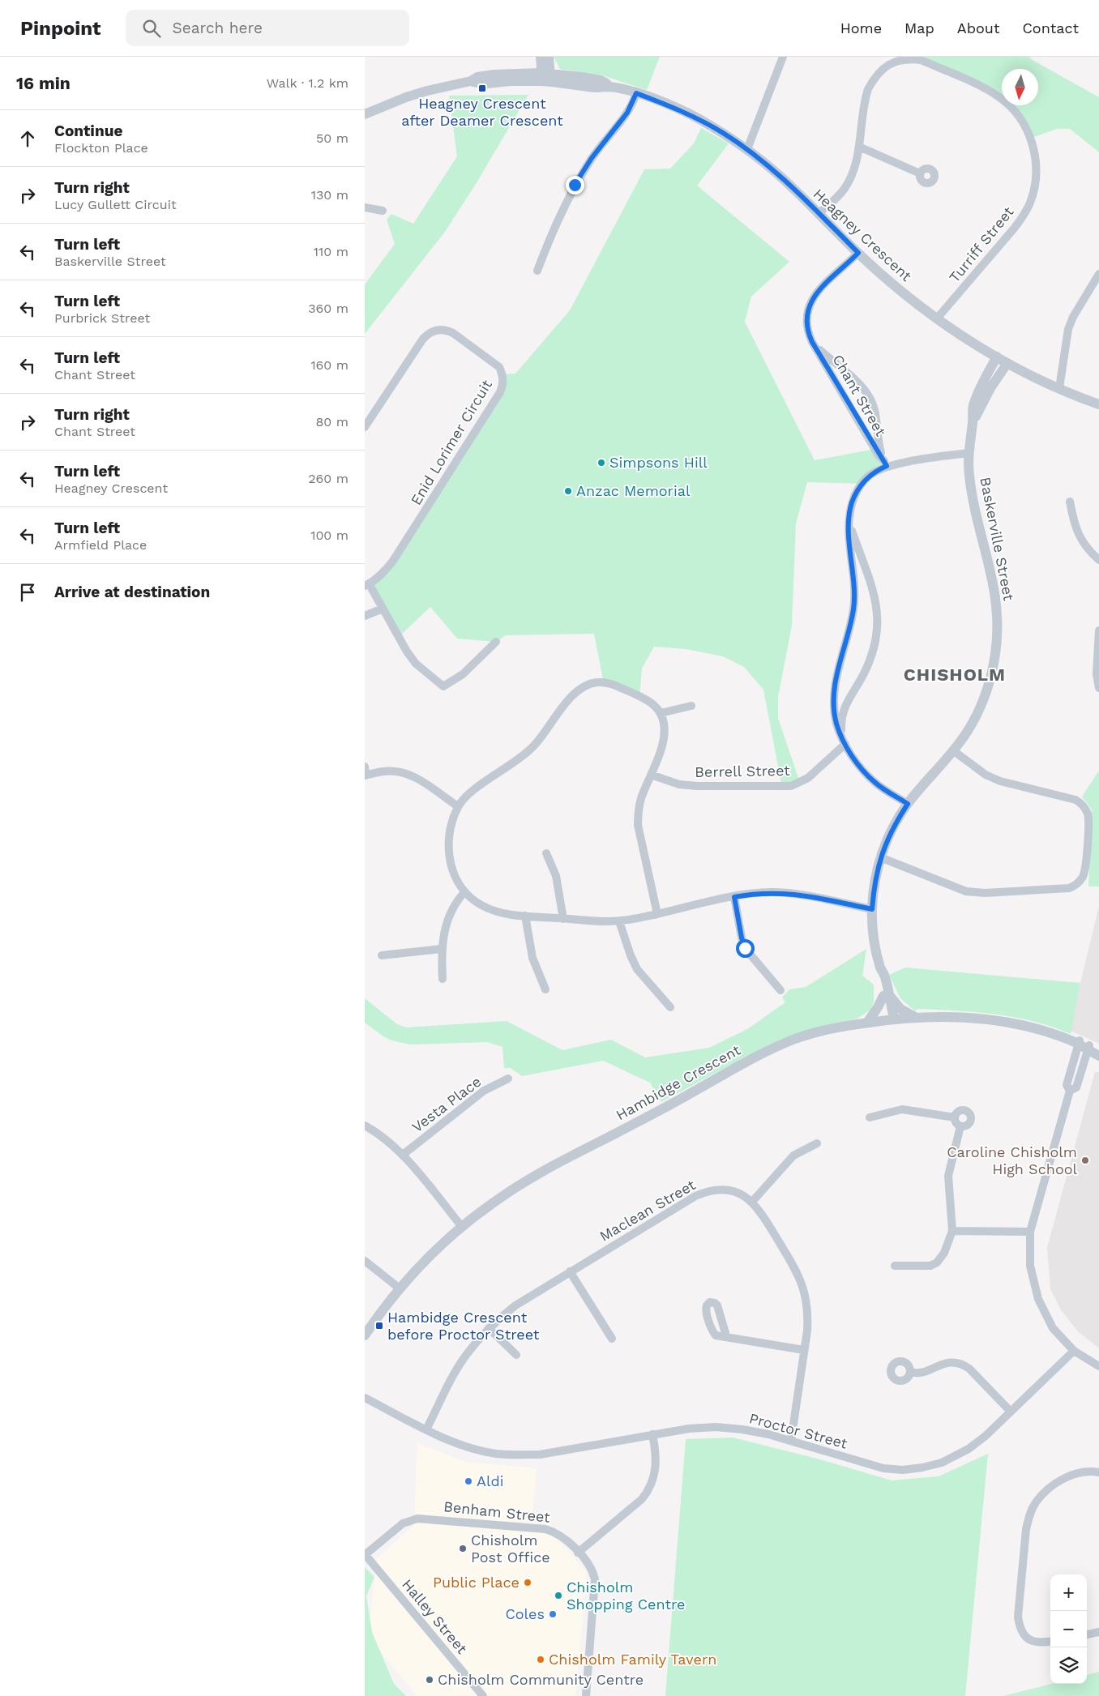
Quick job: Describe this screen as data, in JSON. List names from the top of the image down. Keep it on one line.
{"streets":{"street":["Heagney Crescent","Turriff Street","Chant Street","Enid Lorimer Circuit","Baskerville Street","Berrell Street","Hambidge Crescent","Vesta Place","Maclean Street","Proctor Street","Benham Street","Halley Street"]},"crossings":[["Heagney Crescent","Turriff Street"],["Heagney Crescent","Chant Street"],["Heagney Crescent","Baskerville Street"],["Baskerville Street","Hambidge Crescent"],["Maclean Street","Proctor Street"],["Benham Street","Halley Street"]],"districts":["CHISHOLM"],"places":{"transit":["Heagney Crescent after Deamer Crescent","Hambidge Crescent before Proctor Street"],"other":["Simpsons Hill","Anzac Memorial","Caroline Chisholm High School","Aldi","Chisholm Post Office","Public Place","Chisholm Shopping Centre","Coles","Chisholm Family Tavern","Chisholm Community Centre"]},"north":"bottom","page":{"header":"Pinpoint","search":"Search here","nav":["Home","Map","About","Contact"],"heading":["16 min","Walk · 1.2 km"],"list":[["Continue","Flockton Place","50 m"],["Turn right","Lucy Gullett Circuit","130 m"],["Turn left","Baskerville Street","110 m"],["Turn left","Purbrick Street","360 m"],["Turn left","Chant Street","160 m"],["Turn right","Chant Street","80 m"],["Turn left","Heagney Crescent","260 m"],["Turn left","Armfield Place","100 m"],"Arrive at destination"],"map_buttons":["+","−"]}}
